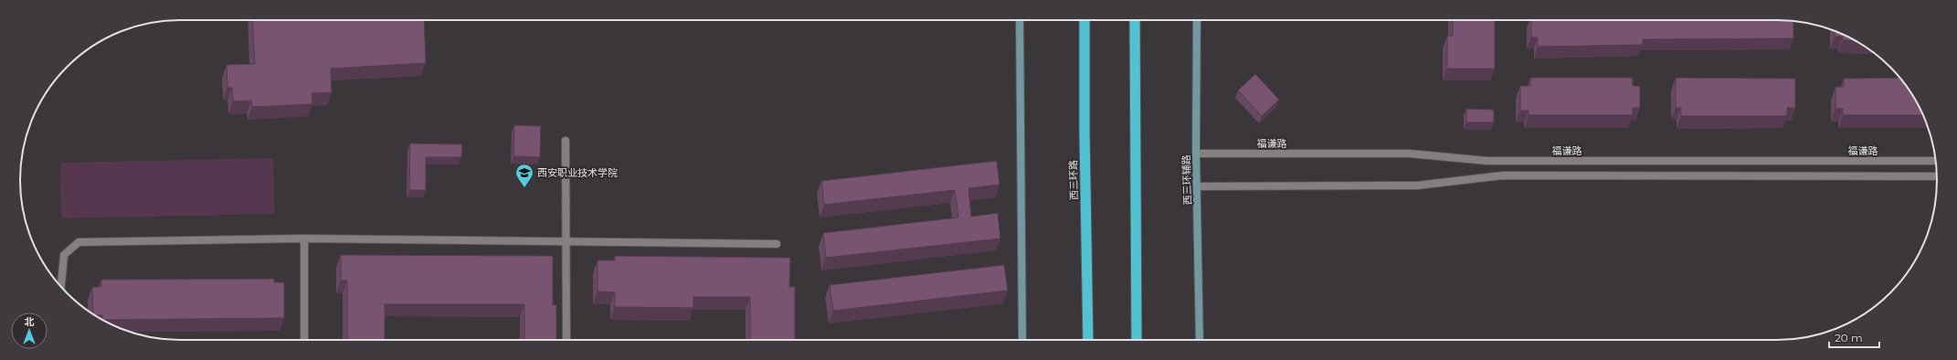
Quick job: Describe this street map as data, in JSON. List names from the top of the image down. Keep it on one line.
{"streets":{"highway":["西三环路"],"main road":["西三环辅路"],"street":["福谦路"]},"crossings":[["福谦路","西三环辅路"]],"places":{"school or university":["西安职业技术学院"]},"scale_bar":"20 m","north":"top"}
